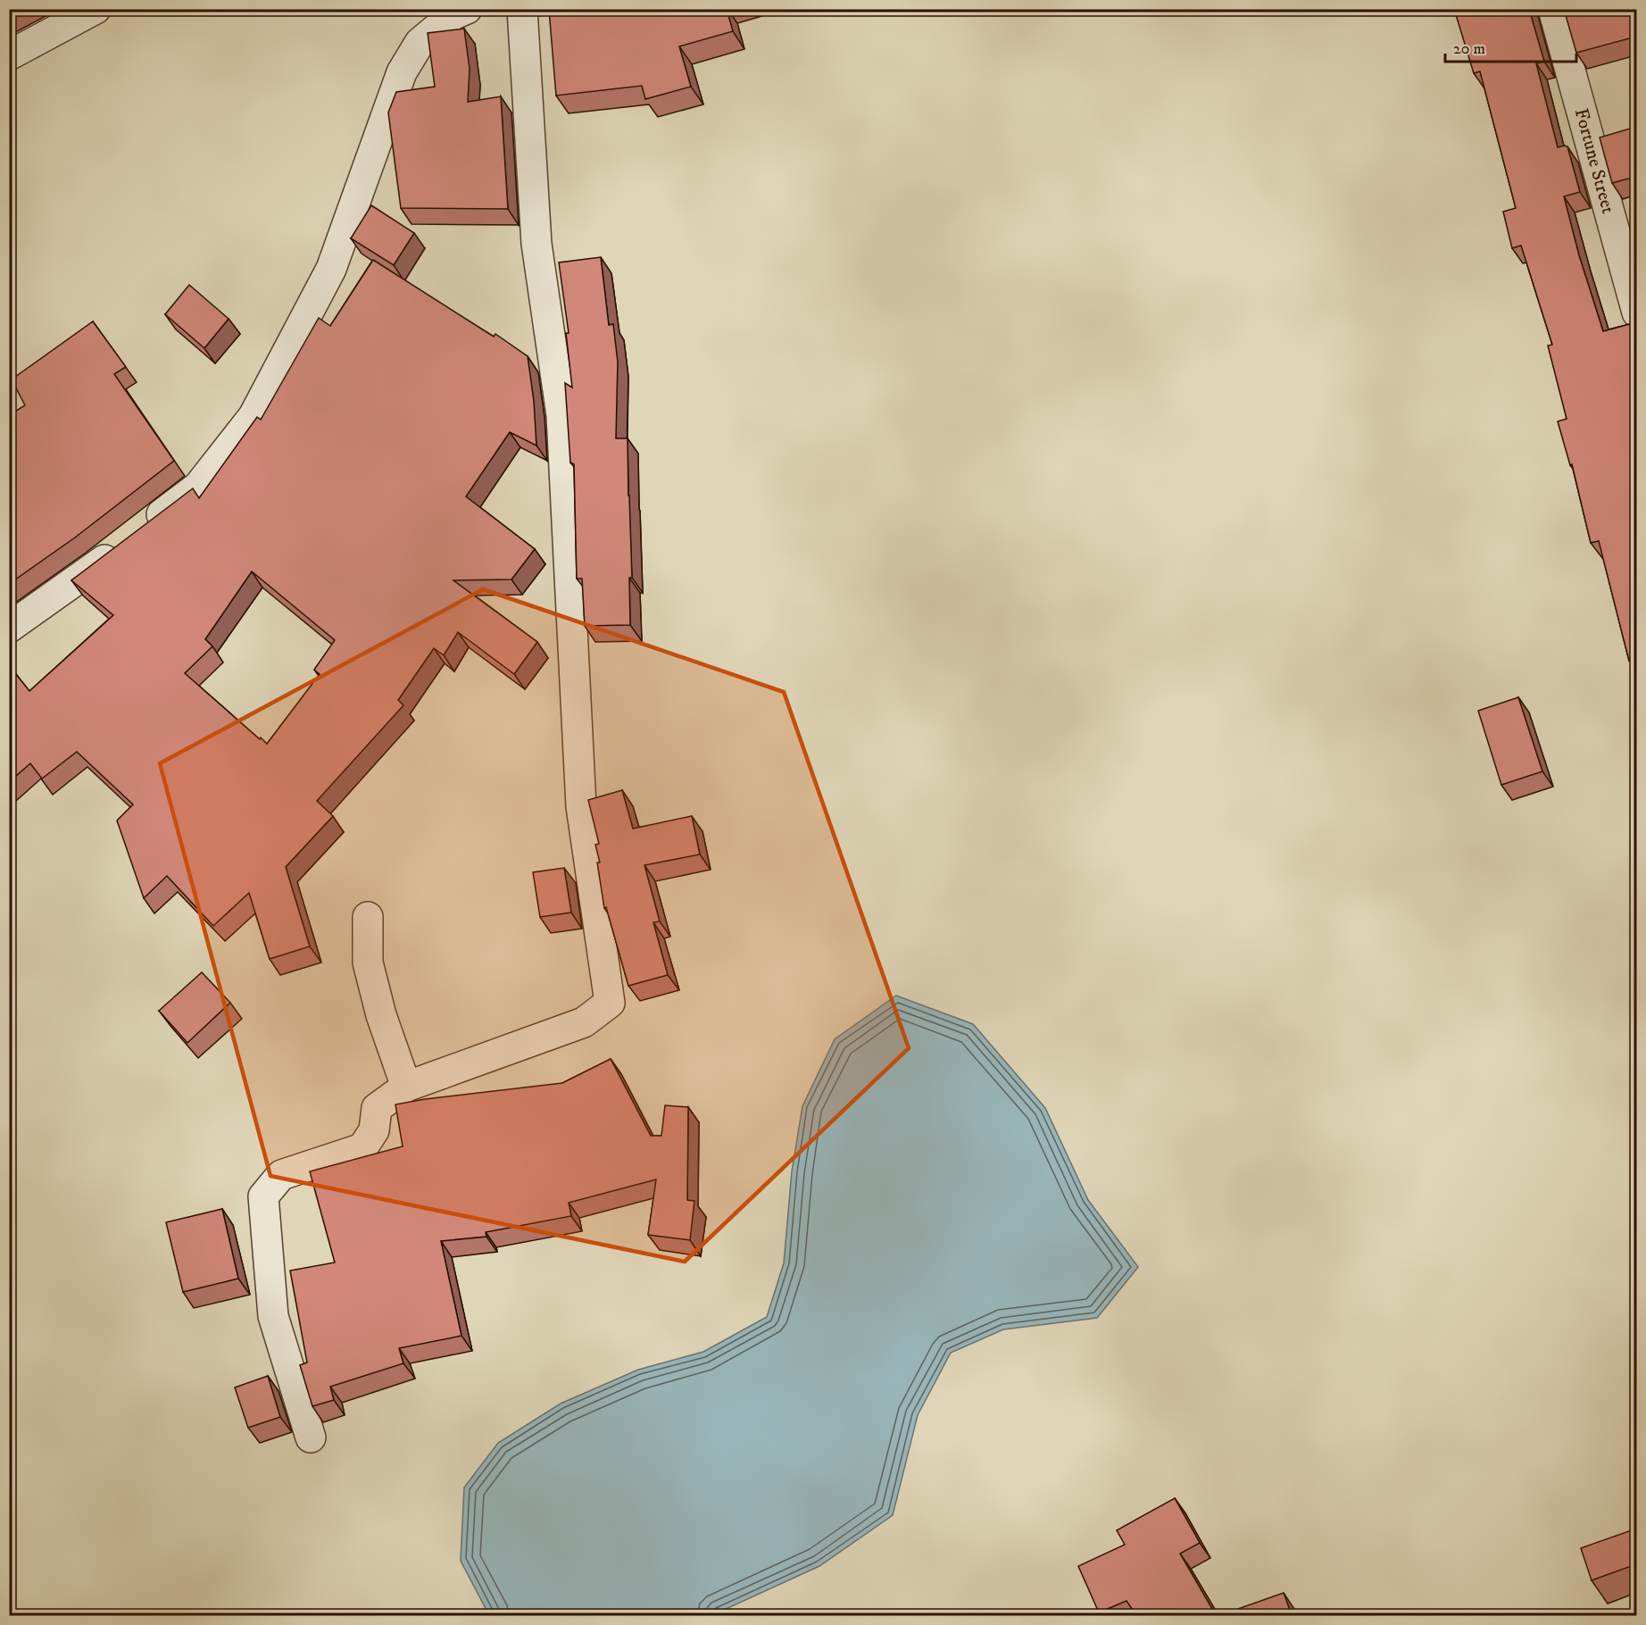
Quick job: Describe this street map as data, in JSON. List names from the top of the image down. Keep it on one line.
{"streets":{"street":["Fortune Street"]},"scale_bar":"20 m"}
